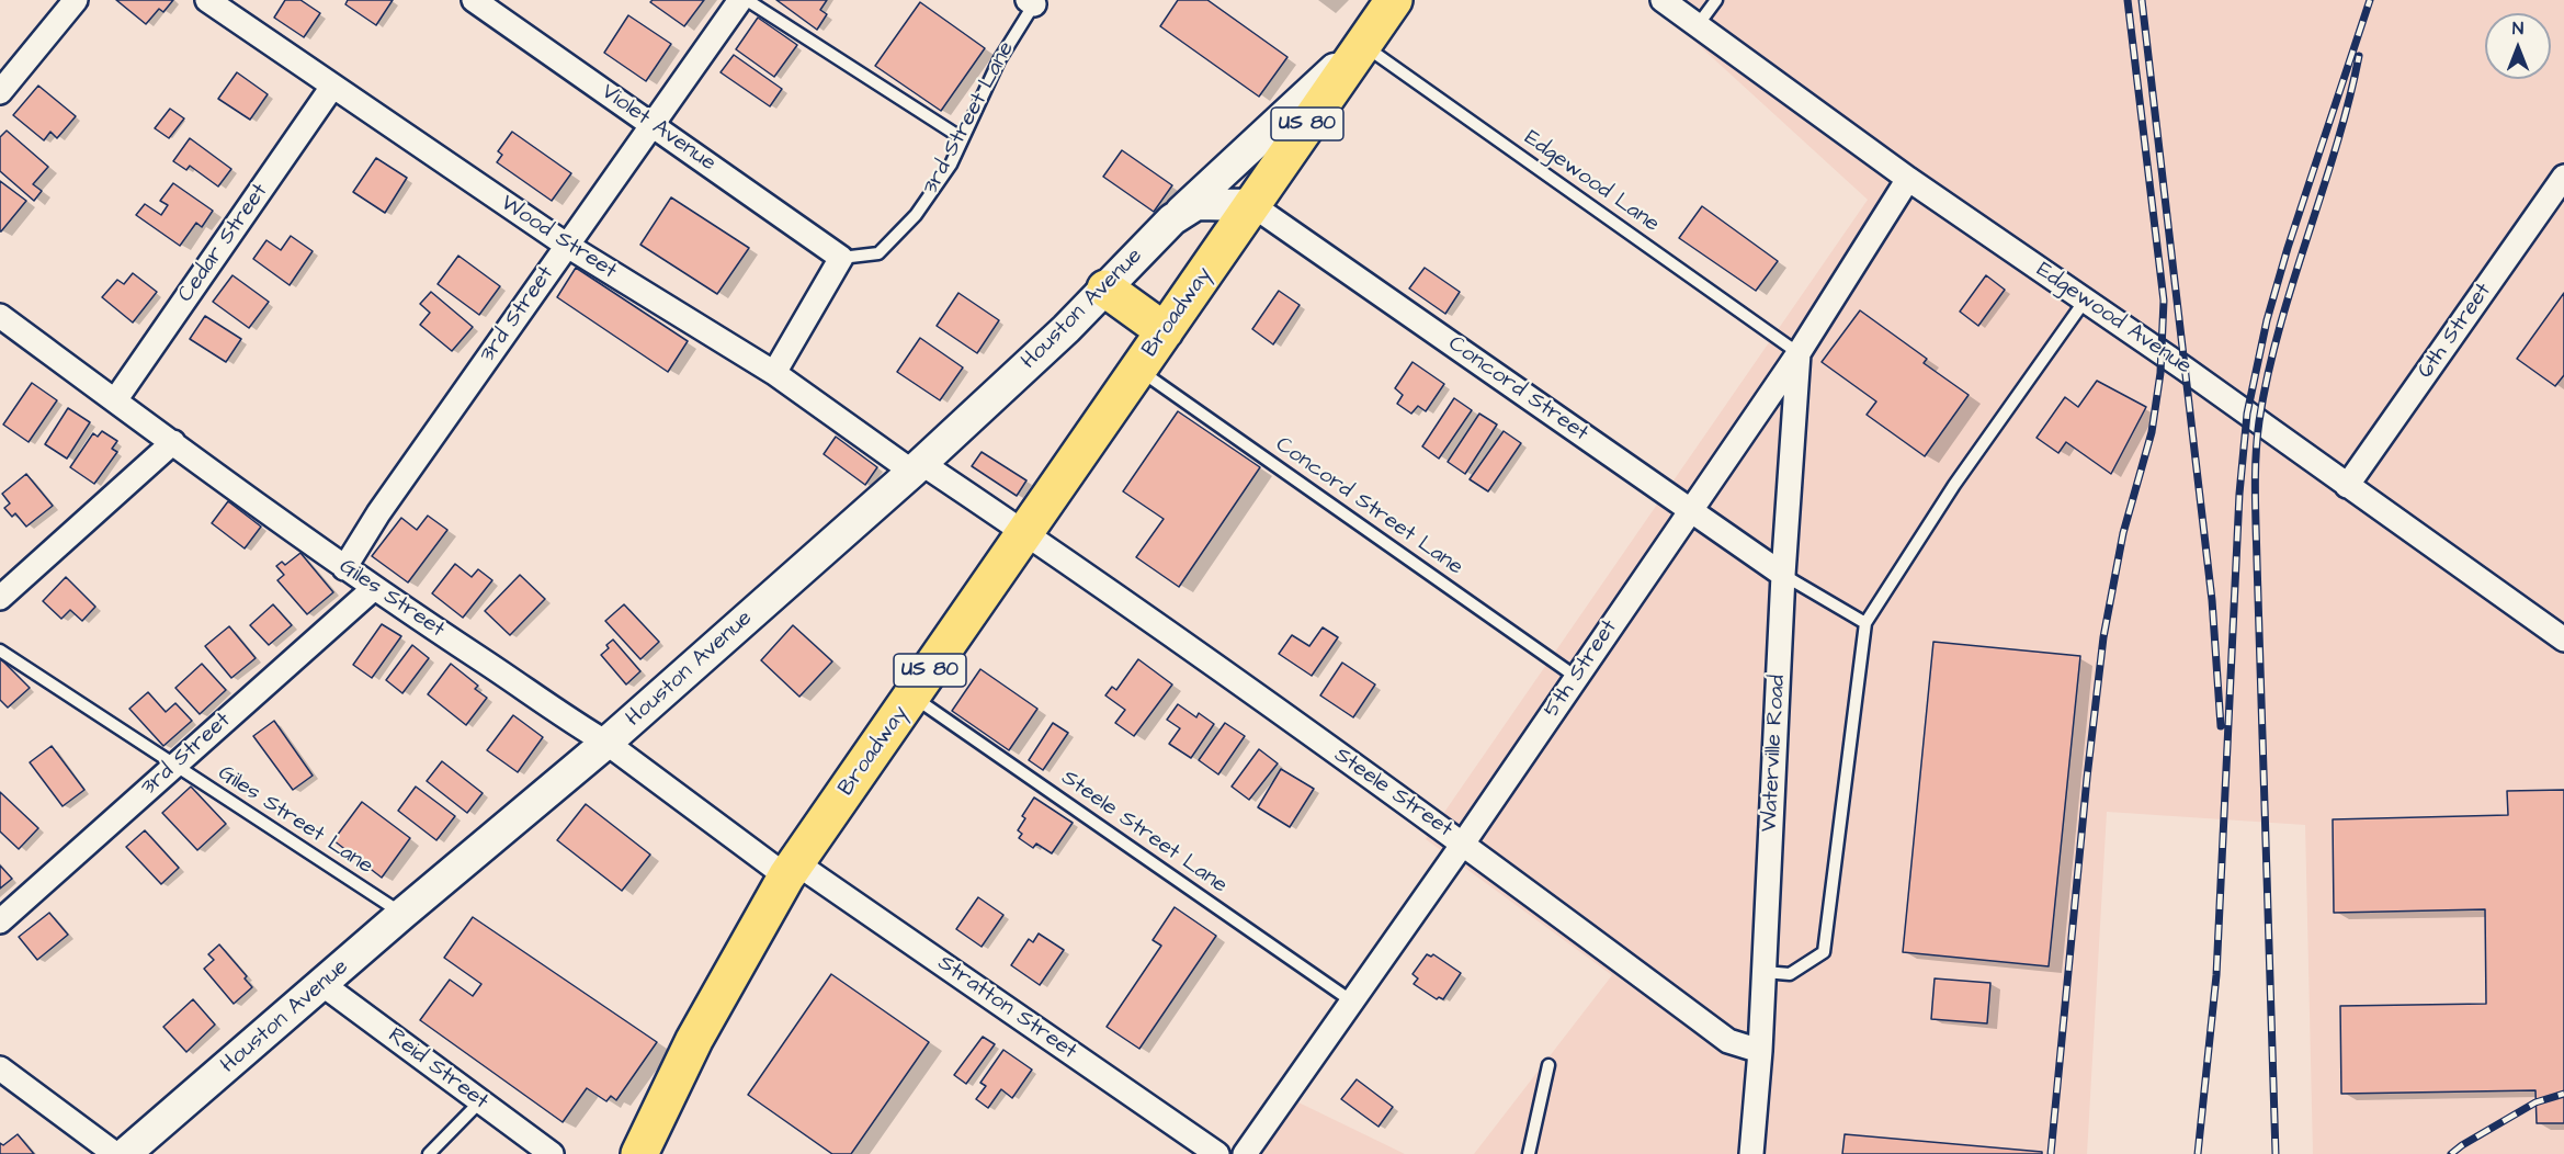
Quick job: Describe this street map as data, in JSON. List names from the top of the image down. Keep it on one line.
{"streets":{"main road":["US 80","Broadway"],"street":["Violet Avenue","Wood Street","Cedar Street","Houston Avenue","3rd Street","Edgewood Avenue","6th Street","Concord Street","Giles Street","5th Street","Waterville Road","Steele Street","Stratton Street","Reid Street"],"lane":["3rd Street Lane","Edgewood Lane","Concord Street Lane","Giles Street Lane","Steele Street Lane"]},"crossings":[["3rd Street Lane","Violet Avenue"],["US 80","Edgewood Lane"],["US 80","Houston Avenue"],["US 80","Broadway"],["US 80","Concord Street"],["Violet Avenue","3rd Street"],["Edgewood Lane","5th Street"],["Edgewood Lane","Waterville Road"],["Wood Street","Cedar Street"],["Wood Street","Houston Avenue"],["Wood Street","Broadway"],["Wood Street","3rd Street"],["Wood Street","Steele Street"],["Cedar Street","Giles Street"],["Houston Avenue","Broadway"],["Houston Avenue","Concord Street"],["Houston Avenue","Giles Street"],["Houston Avenue","Giles Street Lane"],["Houston Avenue","Reid Street"],["Broadway","Concord Street"],["Broadway","Concord Street Lane"],["Broadway","Giles Street"],["Broadway","Steele Street"],["Broadway","Steele Street Lane"],["Broadway","Stratton Street"],["3rd Street","Giles Street"],["3rd Street","Giles Street Lane"],["Edgewood Avenue","6th Street"],["Edgewood Avenue","5th Street"],["Concord Street","5th Street"],["Concord Street","Waterville Road"],["Concord Street Lane","5th Street"],["Giles Street","Stratton Street"],["5th Street","Waterville Road"],["5th Street","Steele Street"],["5th Street","Steele Street Lane"],["Waterville Road","Steele Street"]],"north":"top"}
